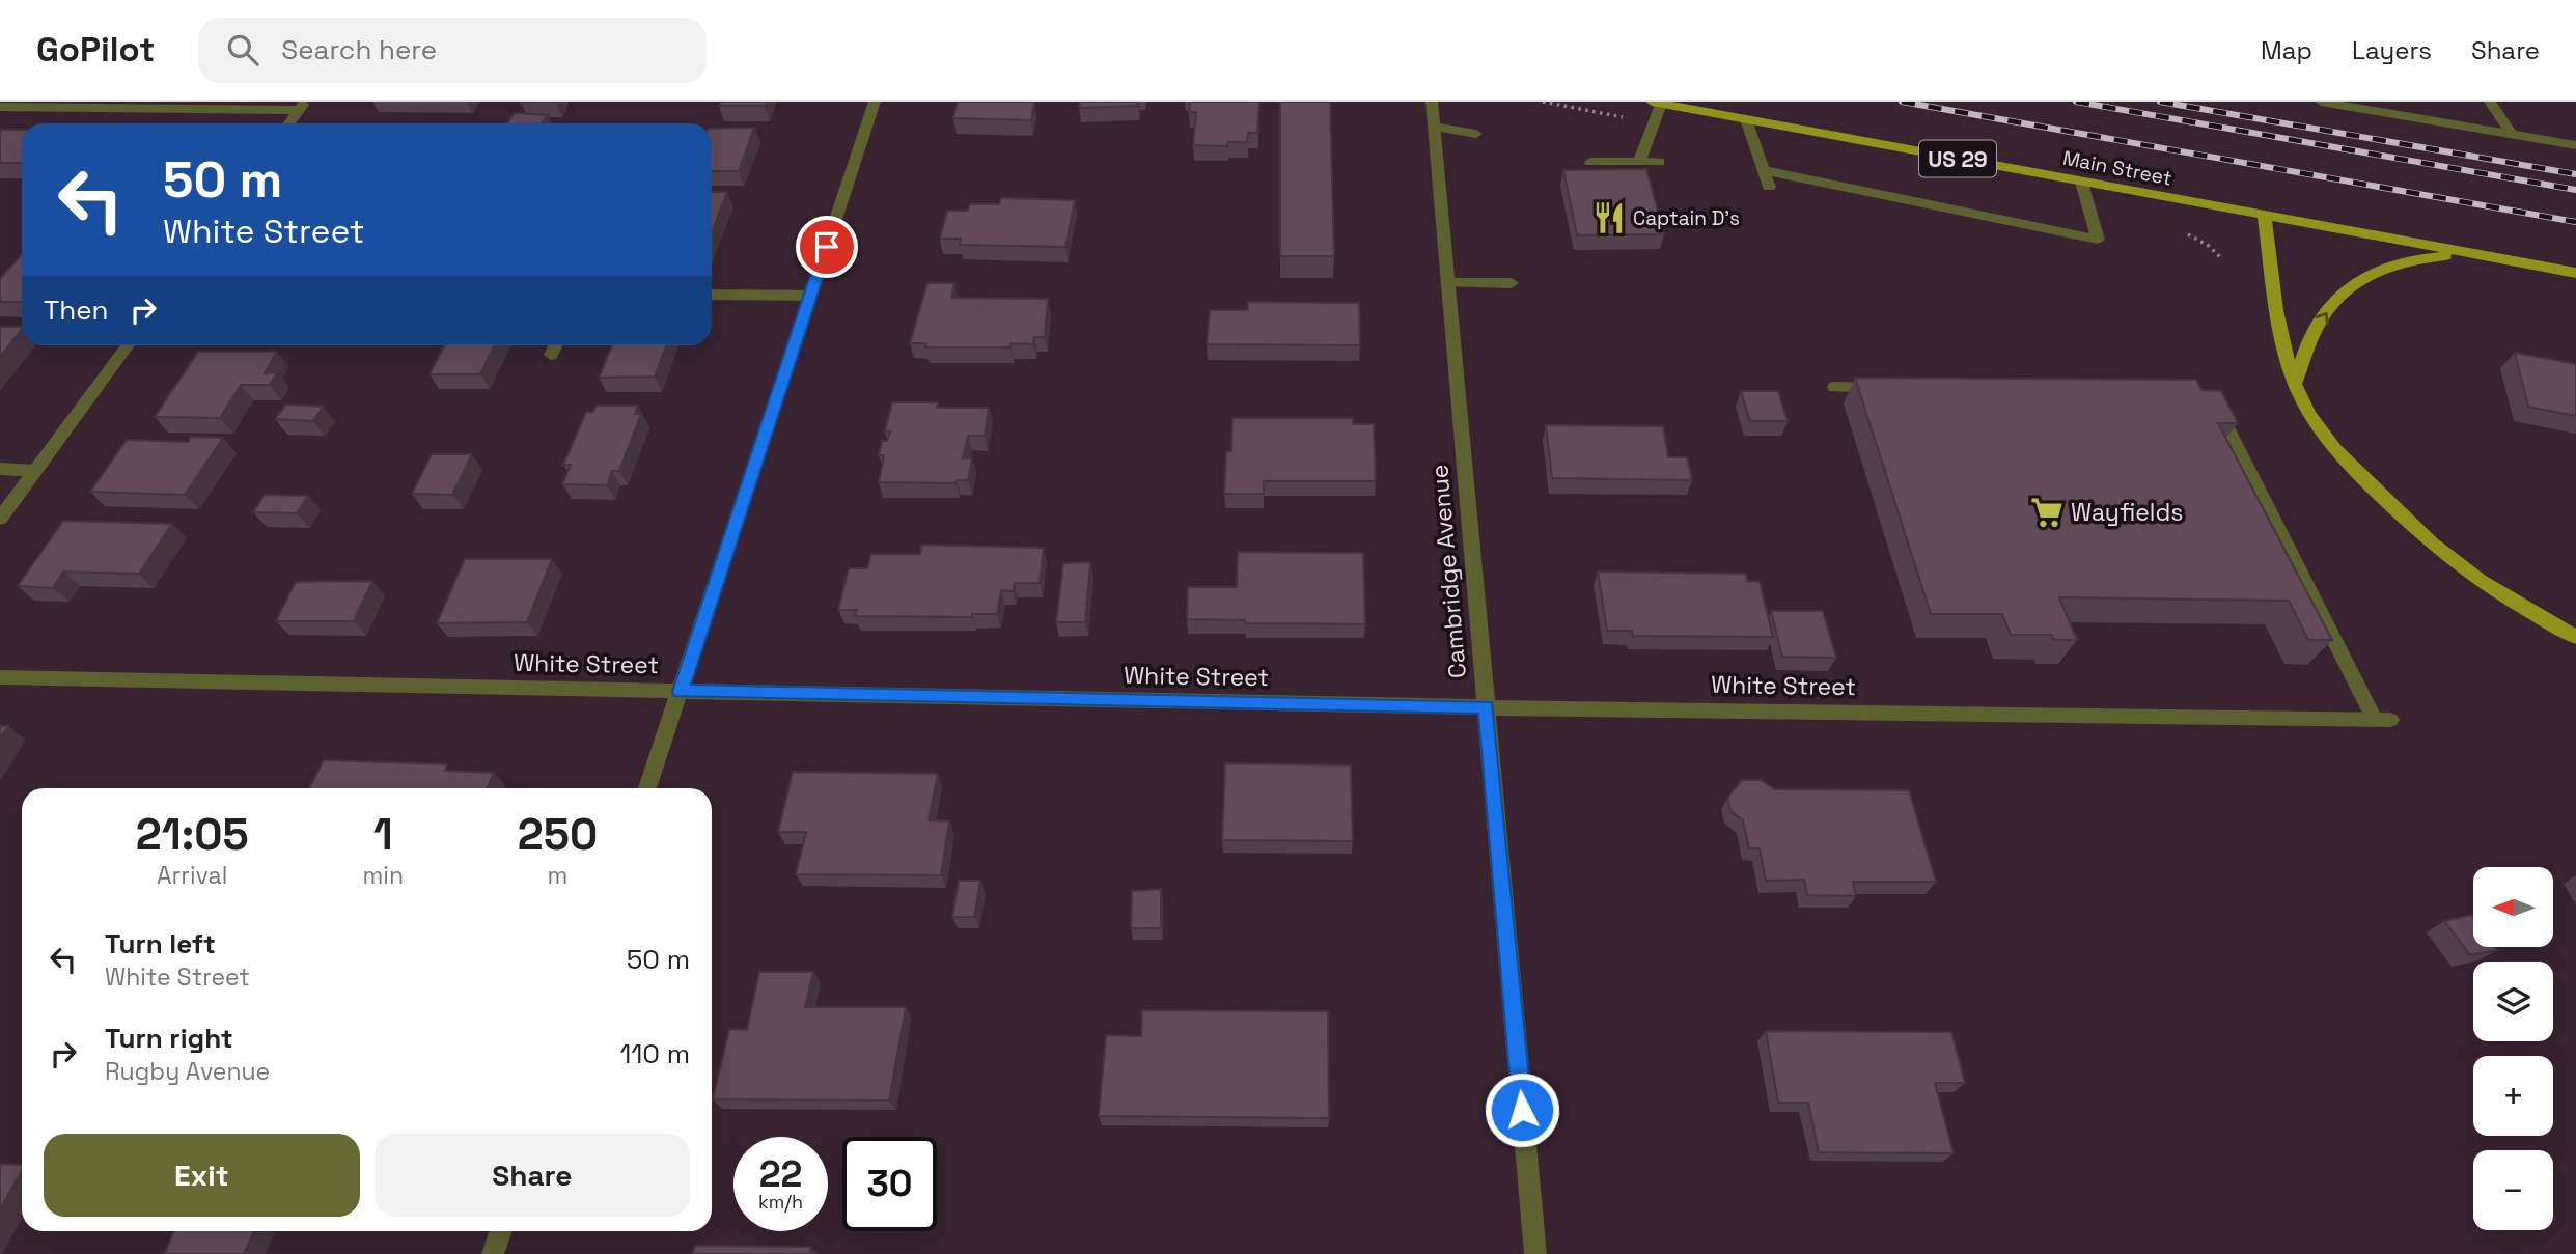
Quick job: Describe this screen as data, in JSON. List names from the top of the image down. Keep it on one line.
{"streets":{"main road":["US 29","Main Street"],"street":["Cambridge Avenue","White Street"]},"crossings":[["Cambridge Avenue","White Street"]],"places":{"restaurant":["Captain D's"],"supermarket":["Wayfields"]},"north":"left","page":{"header":"GoPilot","search":"Search here","nav":["Map","Layers","Share"],"turn":["50 m","White Street"],"then":"Then","eta":["21:05","Arrival","1","min","250","m"],"map_buttons":["+","−"],"list":[{"name":"Turn left","note":"White Street","value":"50 m"},{"name":"Turn right","note":"Rugby Avenue","value":"110 m"}],"buttons":["Exit","Share"],"speed":"22 km/h","limit":"30"}}
